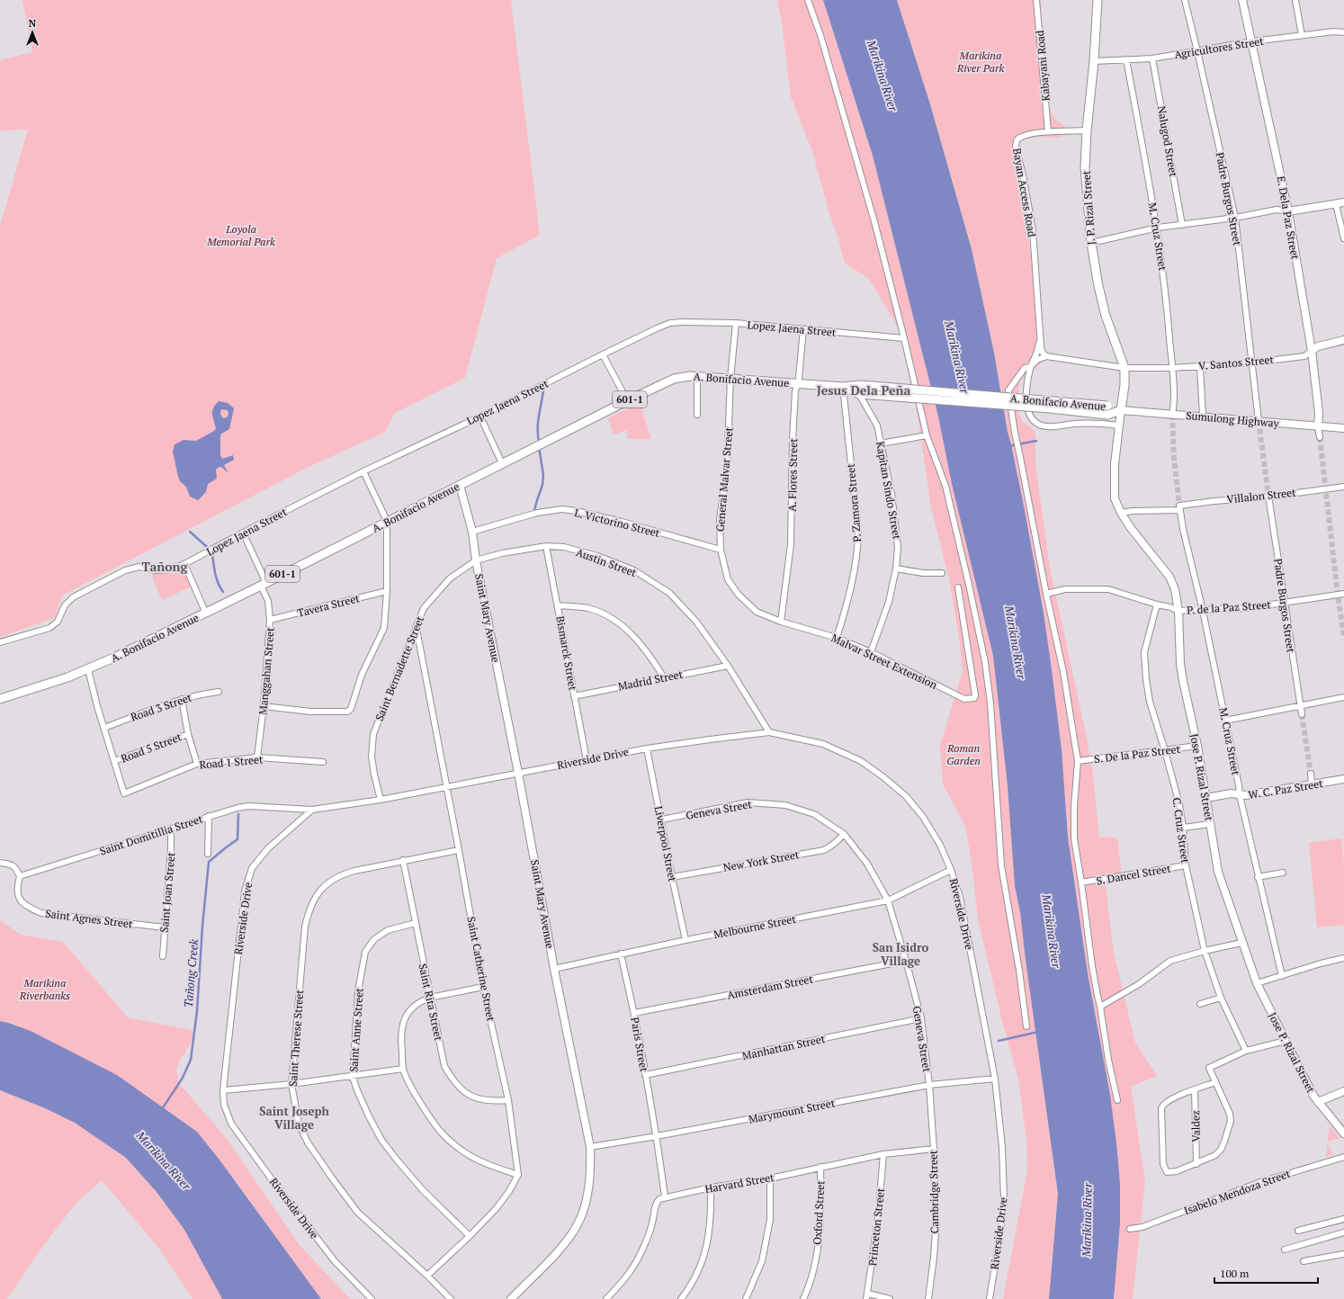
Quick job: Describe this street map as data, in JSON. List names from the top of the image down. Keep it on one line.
{"streets":{"main road":["J. P. Rizal Street","A. Bonifacio Avenue","601-1"],"street":["Agricultores Street","Kabayani Road","Nalugod Street","Bayan Access Road","Padre Burgos Street","E. Dela Paz Street","M. Cruz Street","Lopez Jaena Street","V. Santos Street","Sumulong Highway","A. Flores Street","General Malvar Street","Kapitan Sindo Street","Villalon Street","P. Zamora Street","L. Victorino Street","Austin Street","Tavera Street","P. de la Paz Street","Saint Mary Avenue","Bismarck Street","Malvar Street Extension","Saint Bernadette Street","Manggahan Street","Madrid Street","Road 3 Street","Road 5 Street","S. De la Paz Street","Riverside Drive","Road 1 Street","Jose P. Rizal Street","W. C. Paz Street","Geneva Street","C. Cruz Street","Saint Domitillia Street","Liverpool Street","New York Street","S. Dancel Street","Saint Joan Street","Saint Agnes Street","Melbourne Street","Saint Catherine Street","Amsterdam Street","Saint Rita Street","Saint Anne Street","Saint Therese Street","Paris Street","Manhattan Street","Marymount Street","Valdez","Harvard Street","Cambridge Street","Isabelo Mendoza Street","Oxford Street","Princeton Street"]},"crossings":[["Agricultores Street","Nalugod Street"],["Agricultores Street","Padre Burgos Street"],["Agricultores Street","J. P. Rizal Street"],["Agricultores Street","E. Dela Paz Street"],["Agricultores Street","M. Cruz Street"],["Kabayani Road","Bayan Access Road"],["Bayan Access Road","J. P. Rizal Street"],["Bayan Access Road","V. Santos Street"],["Padre Burgos Street","V. Santos Street"],["Padre Burgos Street","Sumulong Highway"],["Padre Burgos Street","Villalon Street"],["Padre Burgos Street","P. de la Paz Street"],["J. P. Rizal Street","V. Santos Street"],["J. P. Rizal Street","A. Bonifacio Avenue"],["J. P. Rizal Street","Sumulong Highway"],["J. P. Rizal Street","Jose P. Rizal Street"],["E. Dela Paz Street","V. Santos Street"],["E. Dela Paz Street","Sumulong Highway"],["M. Cruz Street","V. Santos Street"],["M. Cruz Street","Sumulong Highway"],["M. Cruz Street","Villalon Street"],["M. Cruz Street","P. de la Paz Street"],["M. Cruz Street","W. C. Paz Street"],["Lopez Jaena Street","A. Flores Street"],["Lopez Jaena Street","General Malvar Street"],["Lopez Jaena Street","Manggahan Street"],["A. Bonifacio Avenue","Sumulong Highway"],["A. Bonifacio Avenue","A. Flores Street"],["A. Bonifacio Avenue","General Malvar Street"],["A. Bonifacio Avenue","Kapitan Sindo Street"],["A. Bonifacio Avenue","P. Zamora Street"],["A. Bonifacio Avenue","Saint Mary Avenue"],["A. Bonifacio Avenue","Manggahan Street"],["A. Bonifacio Avenue","Jose P. Rizal Street"],["Sumulong Highway","Jose P. Rizal Street"],["A. Flores Street","Malvar Street Extension"],["General Malvar Street","L. Victorino Street"],["General Malvar Street","Malvar Street Extension"],["Kapitan Sindo Street","Malvar Street Extension"],["Villalon Street","Jose P. Rizal Street"],["P. Zamora Street","Malvar Street Extension"],["L. Victorino Street","Saint Mary Avenue"],["L. Victorino Street","Malvar Street Extension"],["Austin Street","Saint Mary Avenue"],["Austin Street","Bismarck Street"],["Austin Street","Saint Bernadette Street"],["Austin Street","Madrid Street"],["Austin Street","Riverside Drive"],["Tavera Street","Manggahan Street"],["P. de la Paz Street","Jose P. Rizal Street"],["P. de la Paz Street","C. Cruz Street"],["Saint Mary Avenue","Saint Bernadette Street"],["Saint Mary Avenue","Riverside Drive"],["Saint Mary Avenue","Melbourne Street"],["Saint Mary Avenue","Marymount Street"],["Bismarck Street","Madrid Street"],["Bismarck Street","Riverside Drive"],["Saint Bernadette Street","Riverside Drive"],["Saint Bernadette Street","Saint Catherine Street"],["Manggahan Street","Road 1 Street"],["Road 5 Street","Road 1 Street"],["S. De la Paz Street","Jose P. Rizal Street"],["S. De la Paz Street","C. Cruz Street"],["Riverside Drive","Saint Domitillia Street"],["Riverside Drive","Liverpool Street"],["Riverside Drive","Melbourne Street"],["Riverside Drive","Saint Catherine Street"],["Riverside Drive","Marymount Street"],["Jose P. Rizal Street","W. C. Paz Street"],["Geneva Street","Liverpool Street"],["Geneva Street","New York Street"],["Geneva Street","Melbourne Street"],["Geneva Street","Amsterdam Street"],["Geneva Street","Manhattan Street"],["Geneva Street","Marymount Street"],["Geneva Street","Cambridge Street"],["C. Cruz Street","S. Dancel Street"],["Saint Domitillia Street","Saint Joan Street"],["Saint Domitillia Street","Saint Agnes Street"],["Liverpool Street","New York Street"],["Liverpool Street","Melbourne Street"],["Saint Joan Street","Saint Agnes Street"],["Melbourne Street","Paris Street"],["Saint Catherine Street","Saint Rita Street"],["Saint Catherine Street","Saint Therese Street"],["Amsterdam Street","Paris Street"],["Saint Rita Street","Saint Anne Street"],["Saint Rita Street","Saint Therese Street"],["Paris Street","Manhattan Street"],["Paris Street","Marymount Street"],["Paris Street","Harvard Street"],["Marymount Street","Cambridge Street"],["Harvard Street","Cambridge Street"],["Harvard Street","Oxford Street"],["Harvard Street","Princeton Street"]],"districts":["Jesus Dela Peña","Tañong","San Isidro Village","Saint Joseph Village"],"water":["Marikina River","Tañong Creek"],"parks":["Marikina River Park","Loyola Memorial Park","Roman Garden","Marikina Riverbanks"],"scale_bar":"100 m","north":"top"}
